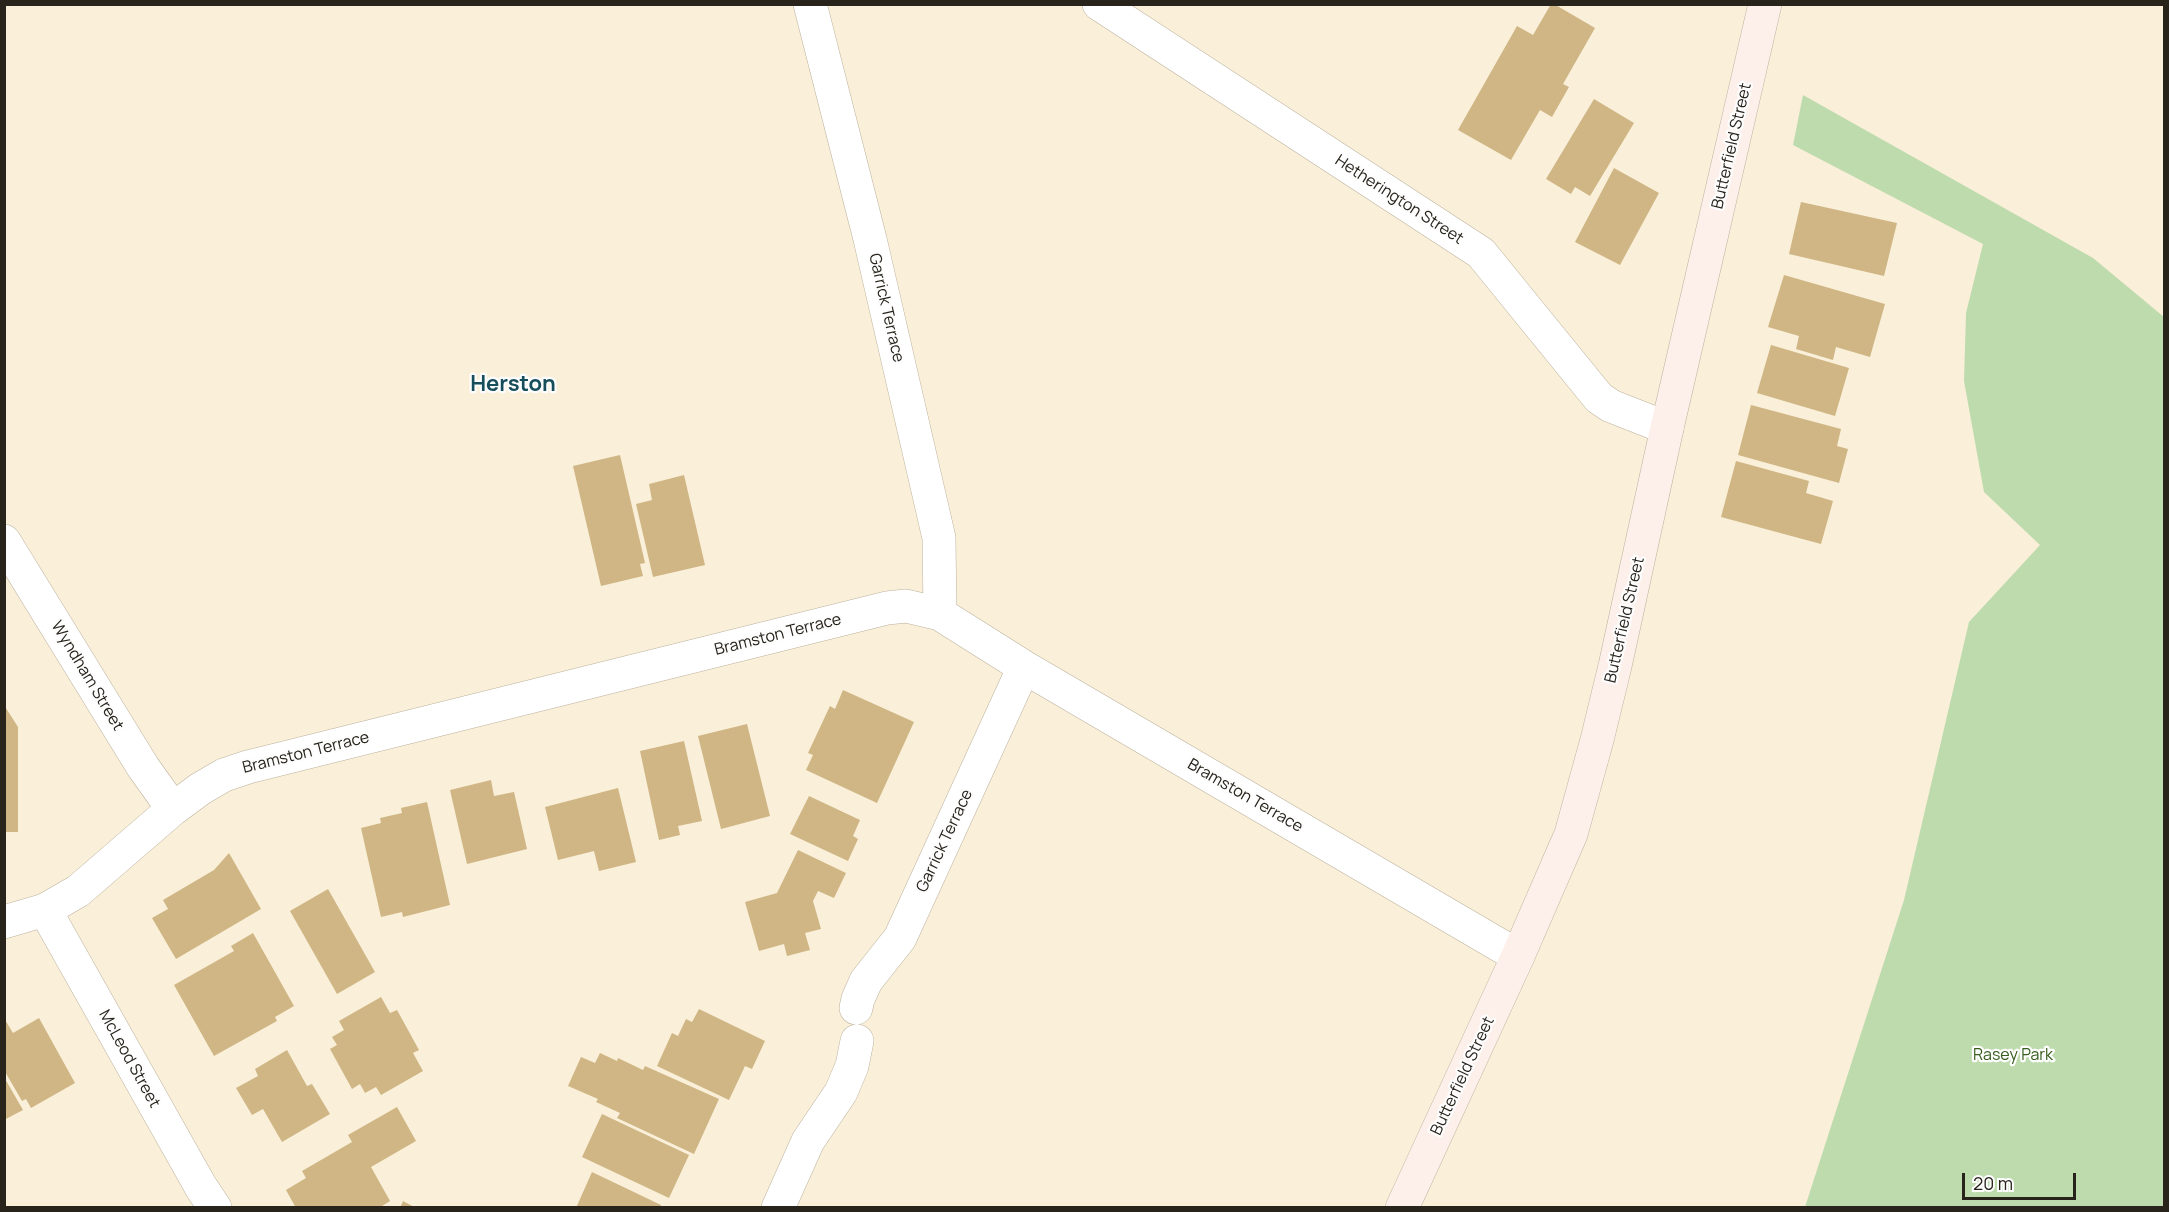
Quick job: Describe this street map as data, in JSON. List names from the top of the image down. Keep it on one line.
{"streets":{"street":["Butterfield Street","Hetherington Street","Garrick Terrace","Bramston Terrace","Wyndham Street","McLeod Street"]},"crossings":[["Butterfield Street","Hetherington Street"],["Butterfield Street","Bramston Terrace"],["Garrick Terrace","Bramston Terrace"],["Bramston Terrace","Wyndham Street"],["Bramston Terrace","McLeod Street"]],"districts":["Herston"],"parks":["Rasey Park"],"scale_bar":"20 m"}
